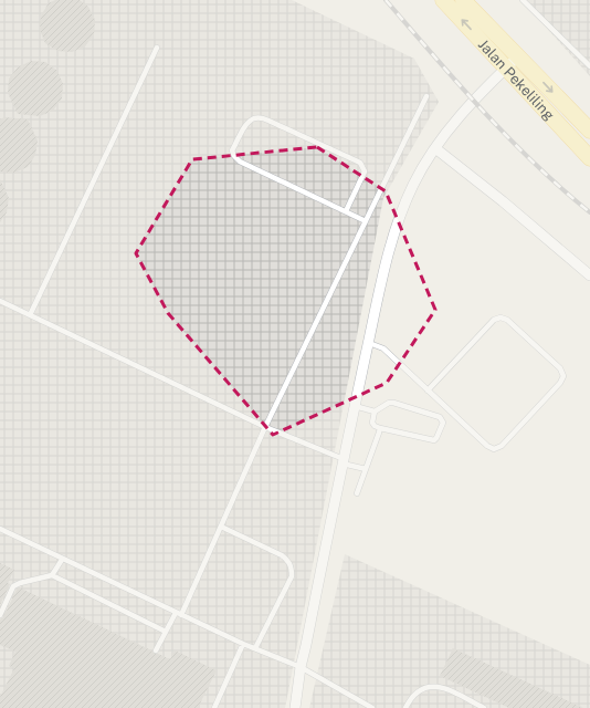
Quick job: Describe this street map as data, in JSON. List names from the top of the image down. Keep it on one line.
{"streets":{"main road":["Jalan Pekeliling"]}}
